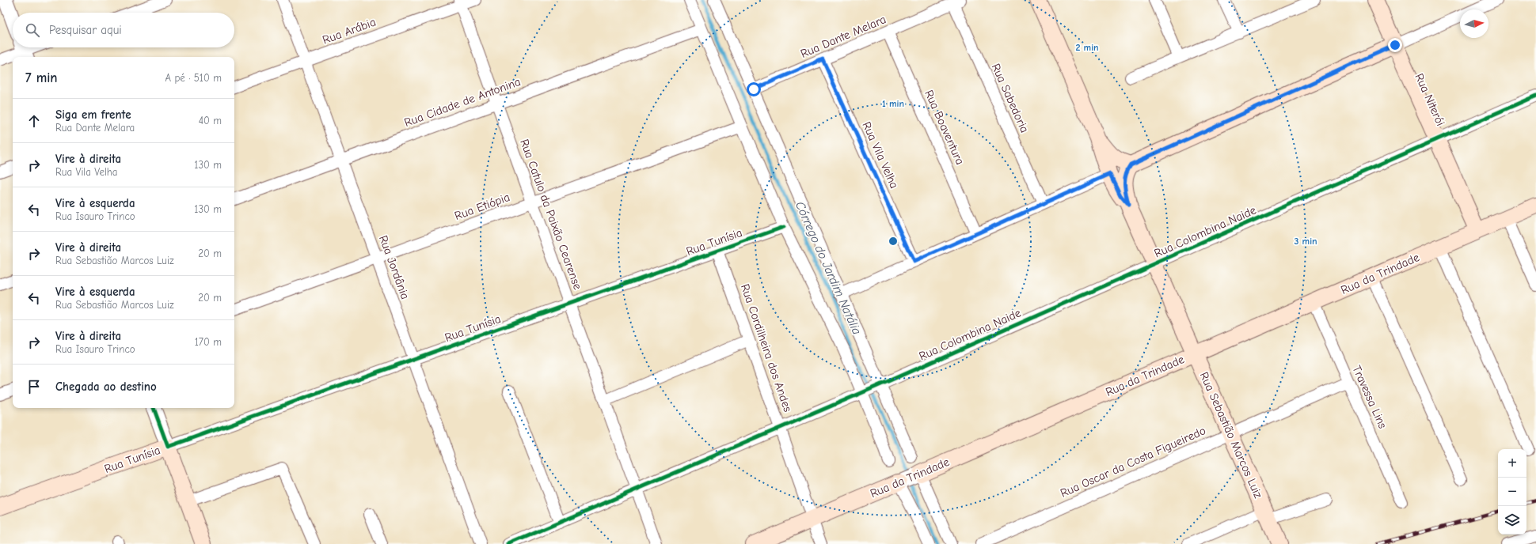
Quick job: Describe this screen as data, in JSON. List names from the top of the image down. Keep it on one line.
{"streets":{"main road":["Rua Niterói","Rua Tunísia","Rua da Trindade","Rua Sebastião Marcos Luiz"],"street":["Rua Arábia","Rua Dante Melara","Rua Sabedoria","Rua Cidade de Antonina","Rua Boaventura","Rua Vila Velha","Rua Etiópia","Rua Catulo da Paixão Cearense","Rua Colombina Naide","Rua Jordânia","Rua Cordilheira dos Andes","Travessa Lins","Rua Oscar da Costa Figueiredo"]},"crossings":[["Rua Arábia","Rua Catulo da Paixão Cearense"],["Rua Arábia","Rua Jordânia"],["Rua Dante Melara","Rua Sabedoria"],["Rua Dante Melara","Rua Boaventura"],["Rua Dante Melara","Rua Vila Velha"],["Rua Niterói","Rua Colombina Naide"],["Rua Niterói","Rua da Trindade"],["Rua Cidade de Antonina","Rua Catulo da Paixão Cearense"],["Rua Cidade de Antonina","Rua Jordânia"],["Rua Etiópia","Rua Catulo da Paixão Cearense"],["Rua Etiópia","Rua Jordânia"],["Rua Catulo da Paixão Cearense","Rua Colombina Naide"],["Rua Catulo da Paixão Cearense","Rua Tunísia"],["Rua Colombina Naide","Rua Cordilheira dos Andes"],["Rua Colombina Naide","Rua Sebastião Marcos Luiz"],["Rua Tunísia","Rua Jordânia"],["Rua Tunísia","Rua Cordilheira dos Andes"],["Rua da Trindade","Rua Cordilheira dos Andes"],["Rua da Trindade","Travessa Lins"],["Rua da Trindade","Rua Sebastião Marcos Luiz"],["Travessa Lins","Rua Oscar da Costa Figueiredo"],["Rua Sebastião Marcos Luiz","Rua Oscar da Costa Figueiredo"]],"water":["Córrego do Jardim Natália"],"north":"right","page":{"search":"Pesquisar aqui","heading":["7 min","A pé · 510 m"],"list":[["Siga em frente","Rua Dante Melara","40 m"],["Vire à direita","Rua Vila Velha","130 m"],["Vire à esquerda","Rua Isauro Trinco","130 m"],["Vire à direita","Rua Sebastião Marcos Luiz","20 m"],["Vire à esquerda","Rua Sebastião Marcos Luiz","20 m"],["Vire à direita","Rua Isauro Trinco","170 m"],"Chegada ao destino"],"map_buttons":["+","−"]},"rings":["2 min","1 min","3 min"]}
